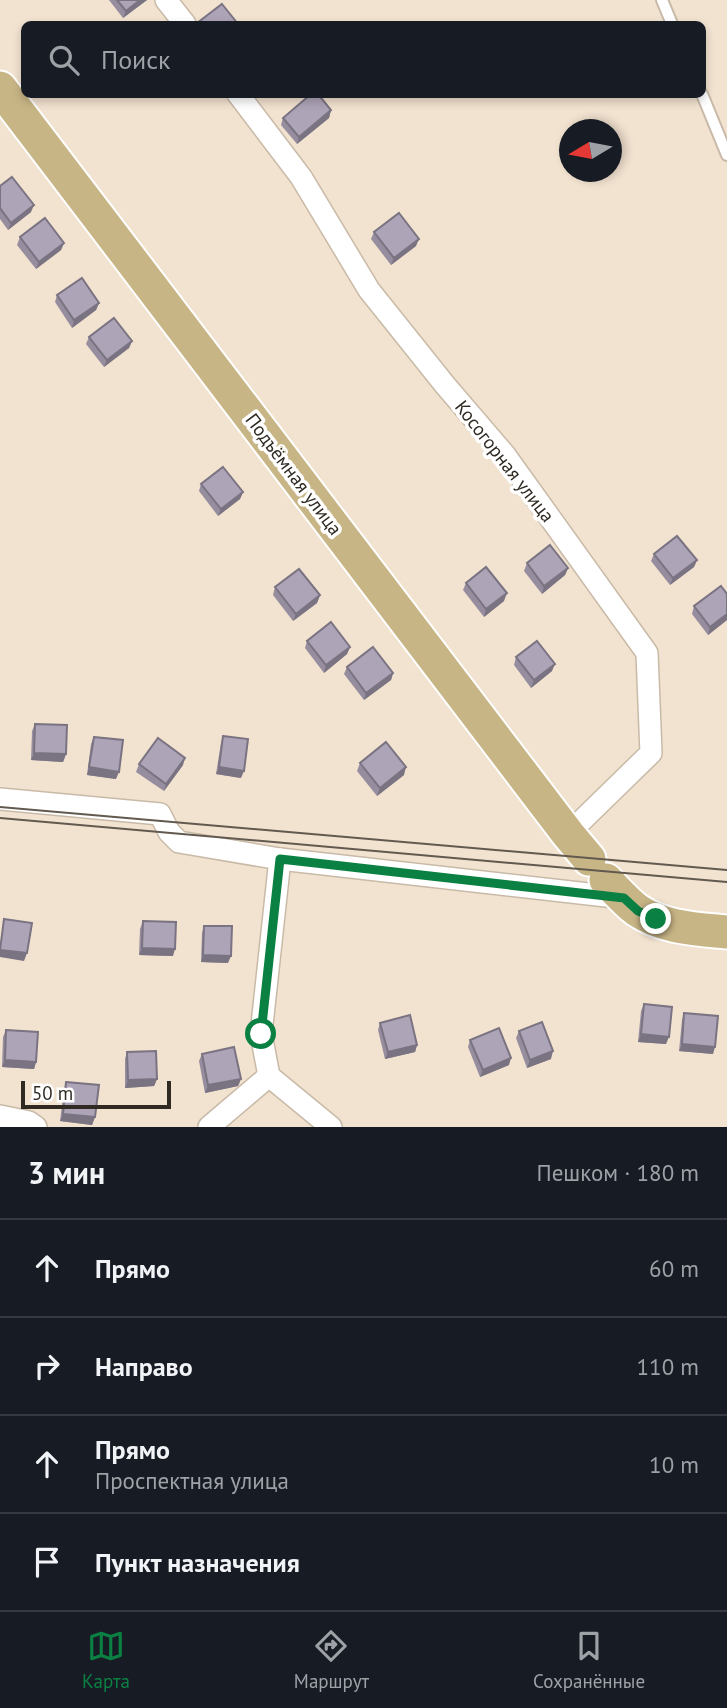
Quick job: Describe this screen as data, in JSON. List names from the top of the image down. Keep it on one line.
{"streets":{"main road":["Подъёмная улица"],"street":["Косогорная улица"]},"crossings":[["Косогорная улица","Подъёмная улица"]],"scale_bar":"50 m","north":"left","page":{"search":"Поиск","scale":"50 m","heading":["3 мин","Пешком · 180 m"],"list":[["Прямо","60 m"],["Направо","110 m"],["Прямо","Проспектная улица","10 m"],"Пункт назначения"],"nav":["Карта","Маршрут","Сохранённые"]}}
